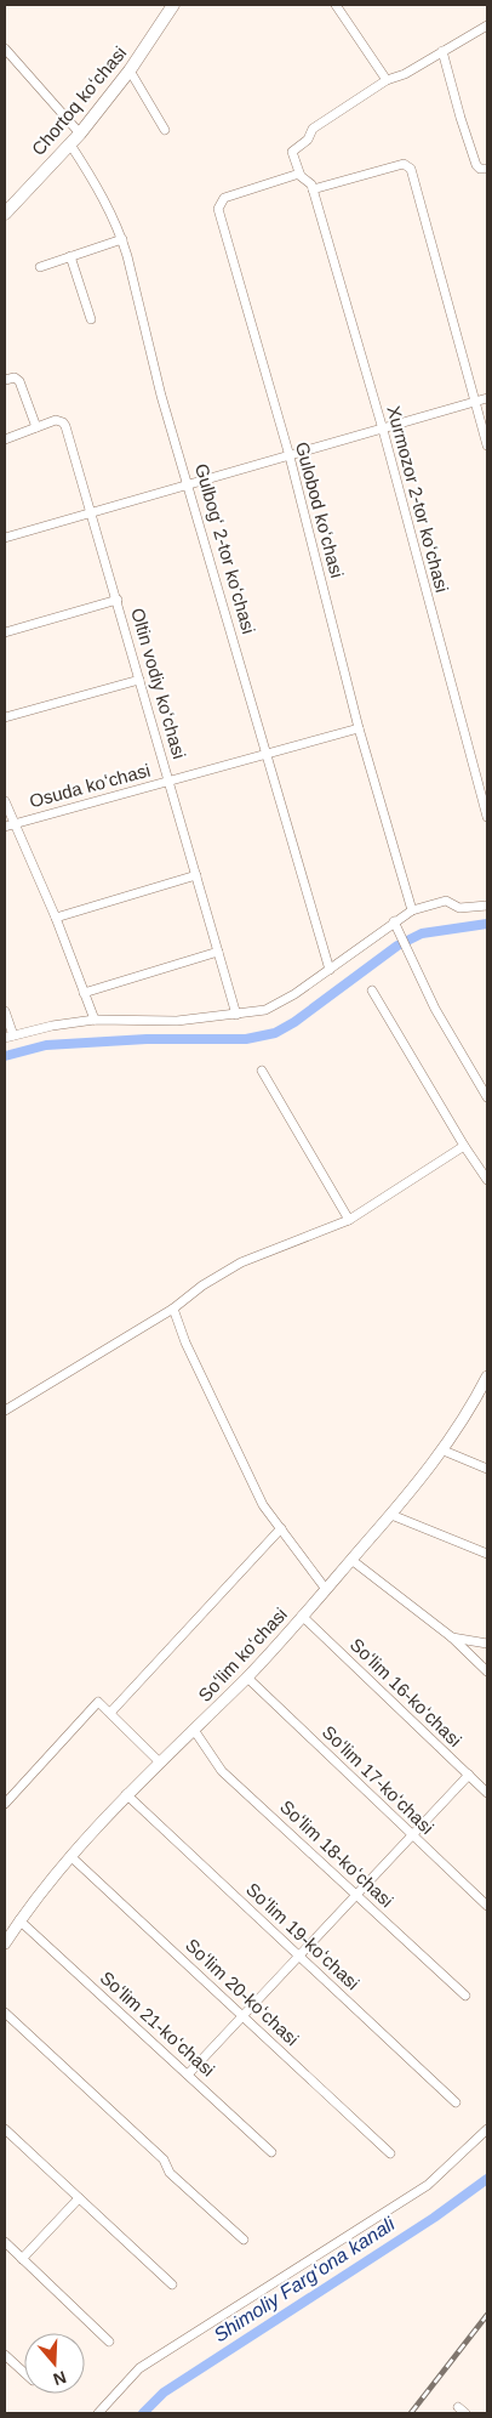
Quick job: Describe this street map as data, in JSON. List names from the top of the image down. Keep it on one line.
{"streets":{"main road":["Chortoq koʻchasi"],"street":["Xurmozor 2-tor koʻchasi","Gulobod koʻchasi","Gulbogʻ 2-tor koʻchasi","Oltin vodiy koʻchasi","Osuda koʻchasi","Soʻlim koʻchasi","Soʻlim 16-koʻchasi","Soʻlim 17-koʻchasi","Soʻlim 18-koʻchasi","Soʻlim 19-koʻchasi","Soʻlim 20-koʻchasi","Soʻlim 21-koʻchasi"]},"crossings":[["Chortoq koʻchasi","Gulbogʻ 2-tor koʻchasi"],["Gulobod koʻchasi","Osuda koʻchasi"],["Gulbogʻ 2-tor koʻchasi","Osuda koʻchasi"],["Oltin vodiy koʻchasi","Osuda koʻchasi"],["Soʻlim koʻchasi","Soʻlim 16-koʻchasi"],["Soʻlim koʻchasi","Soʻlim 17-koʻchasi"],["Soʻlim koʻchasi","Soʻlim 18-koʻchasi"],["Soʻlim koʻchasi","Soʻlim 19-koʻchasi"],["Soʻlim koʻchasi","Soʻlim 20-koʻchasi"],["Soʻlim koʻchasi","Soʻlim 21-koʻchasi"]],"water":["Shimoliy Fargʻona kanali"],"north":"bottom"}
